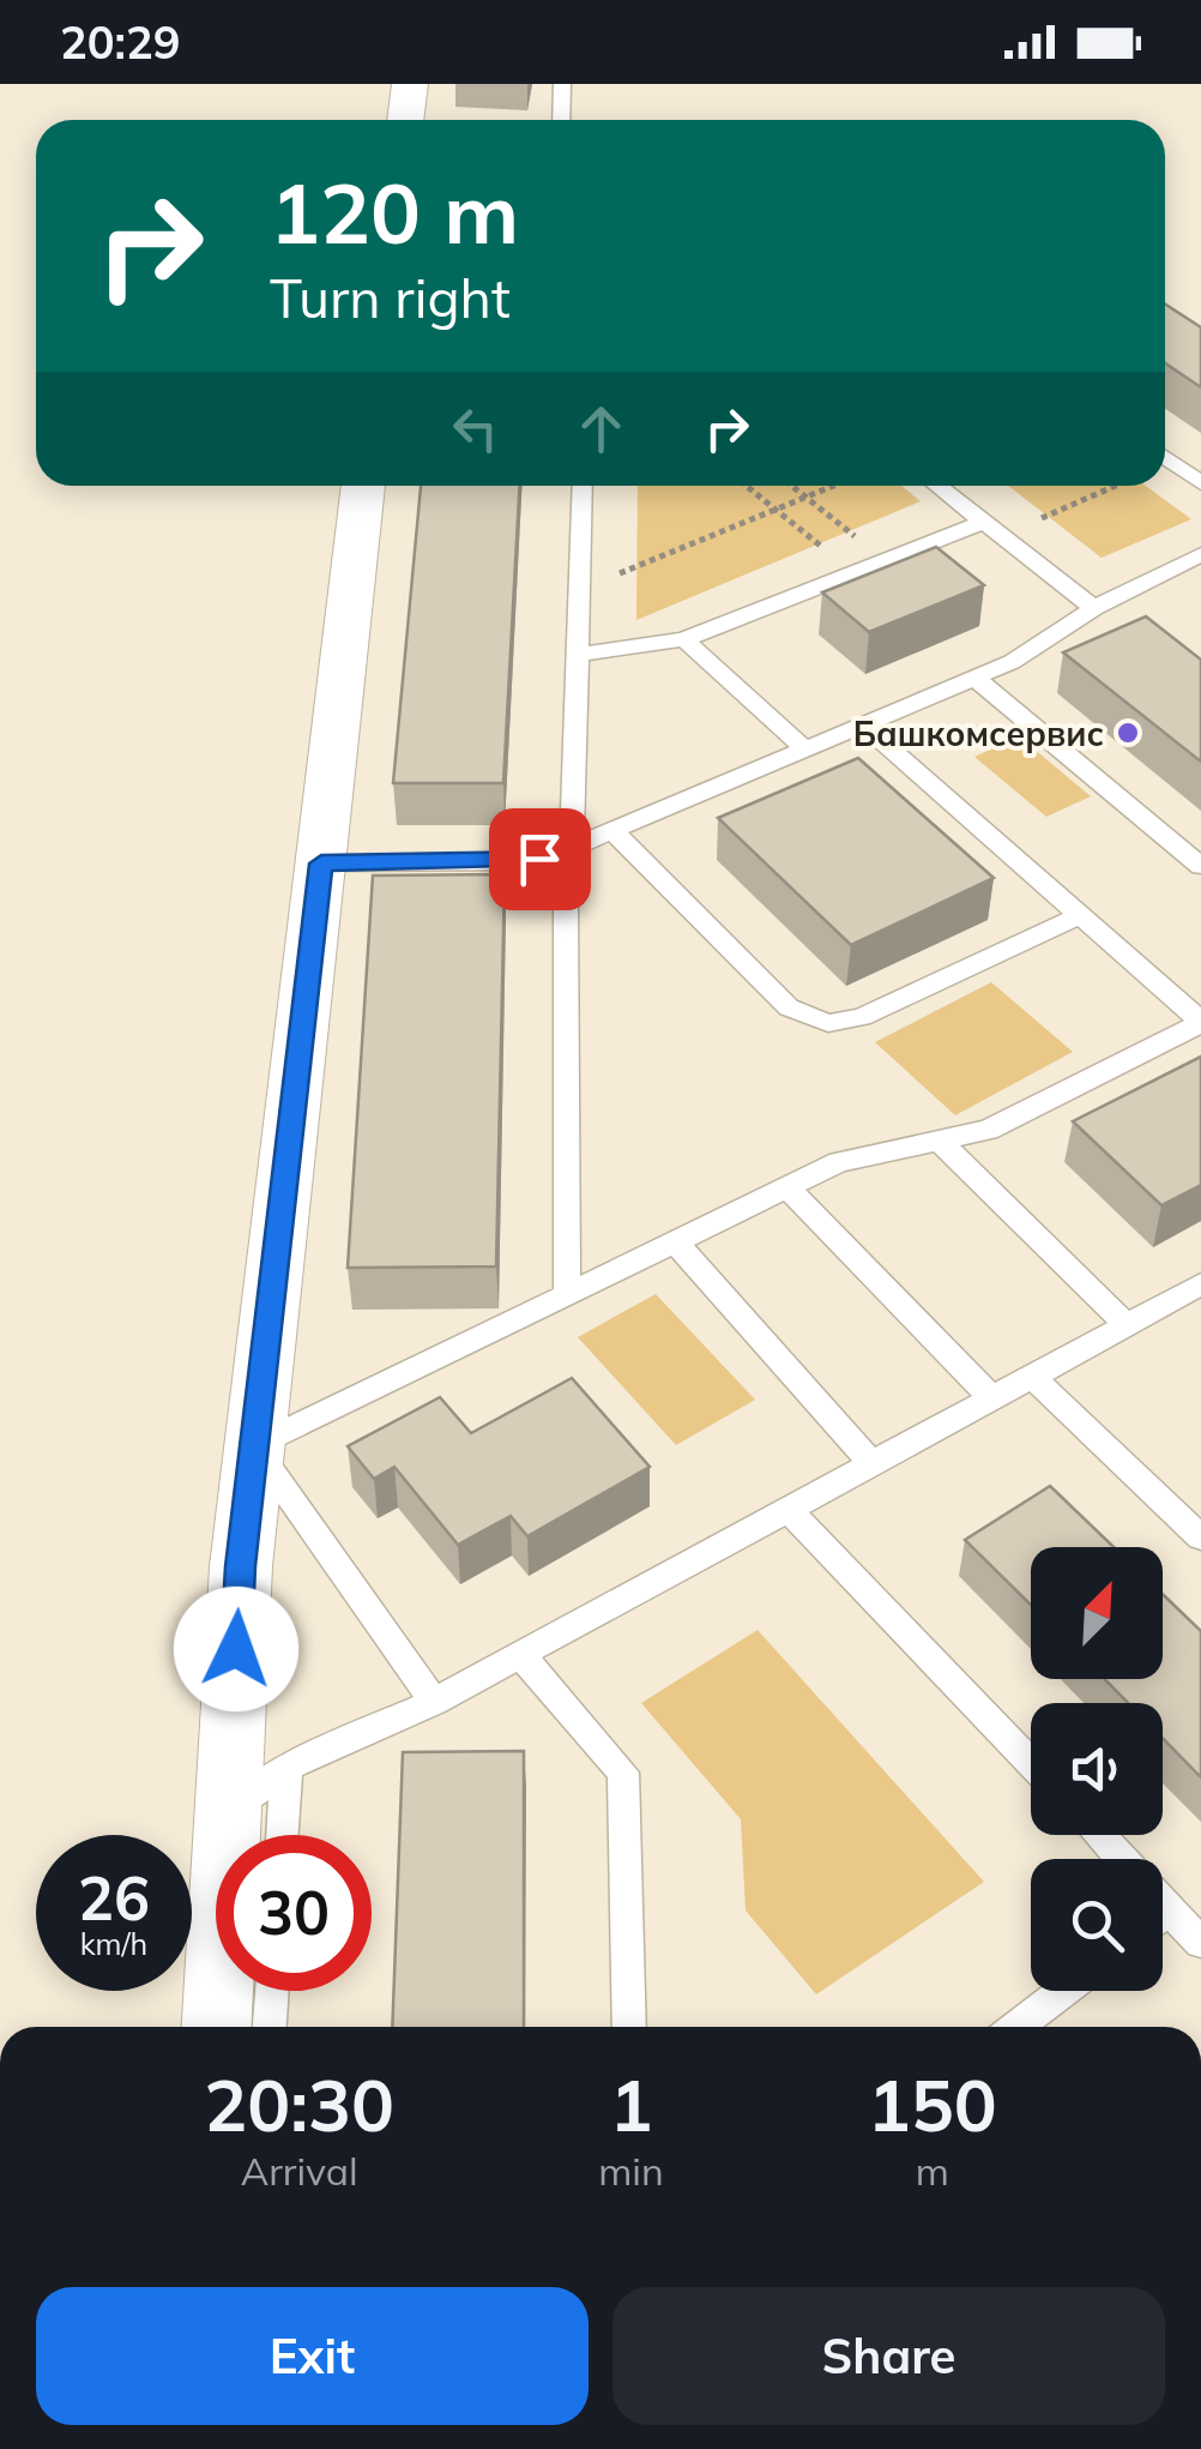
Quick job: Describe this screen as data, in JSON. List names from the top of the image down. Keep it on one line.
{"places":["Башкомсервис"],"north":"top right","page":{"status":"20:29","turn":["120 m","Turn right"],"speed":"26 km/h","limit":"30","eta":["20:30","Arrival","1","min","150","m"],"buttons":["Exit","Share"]}}
